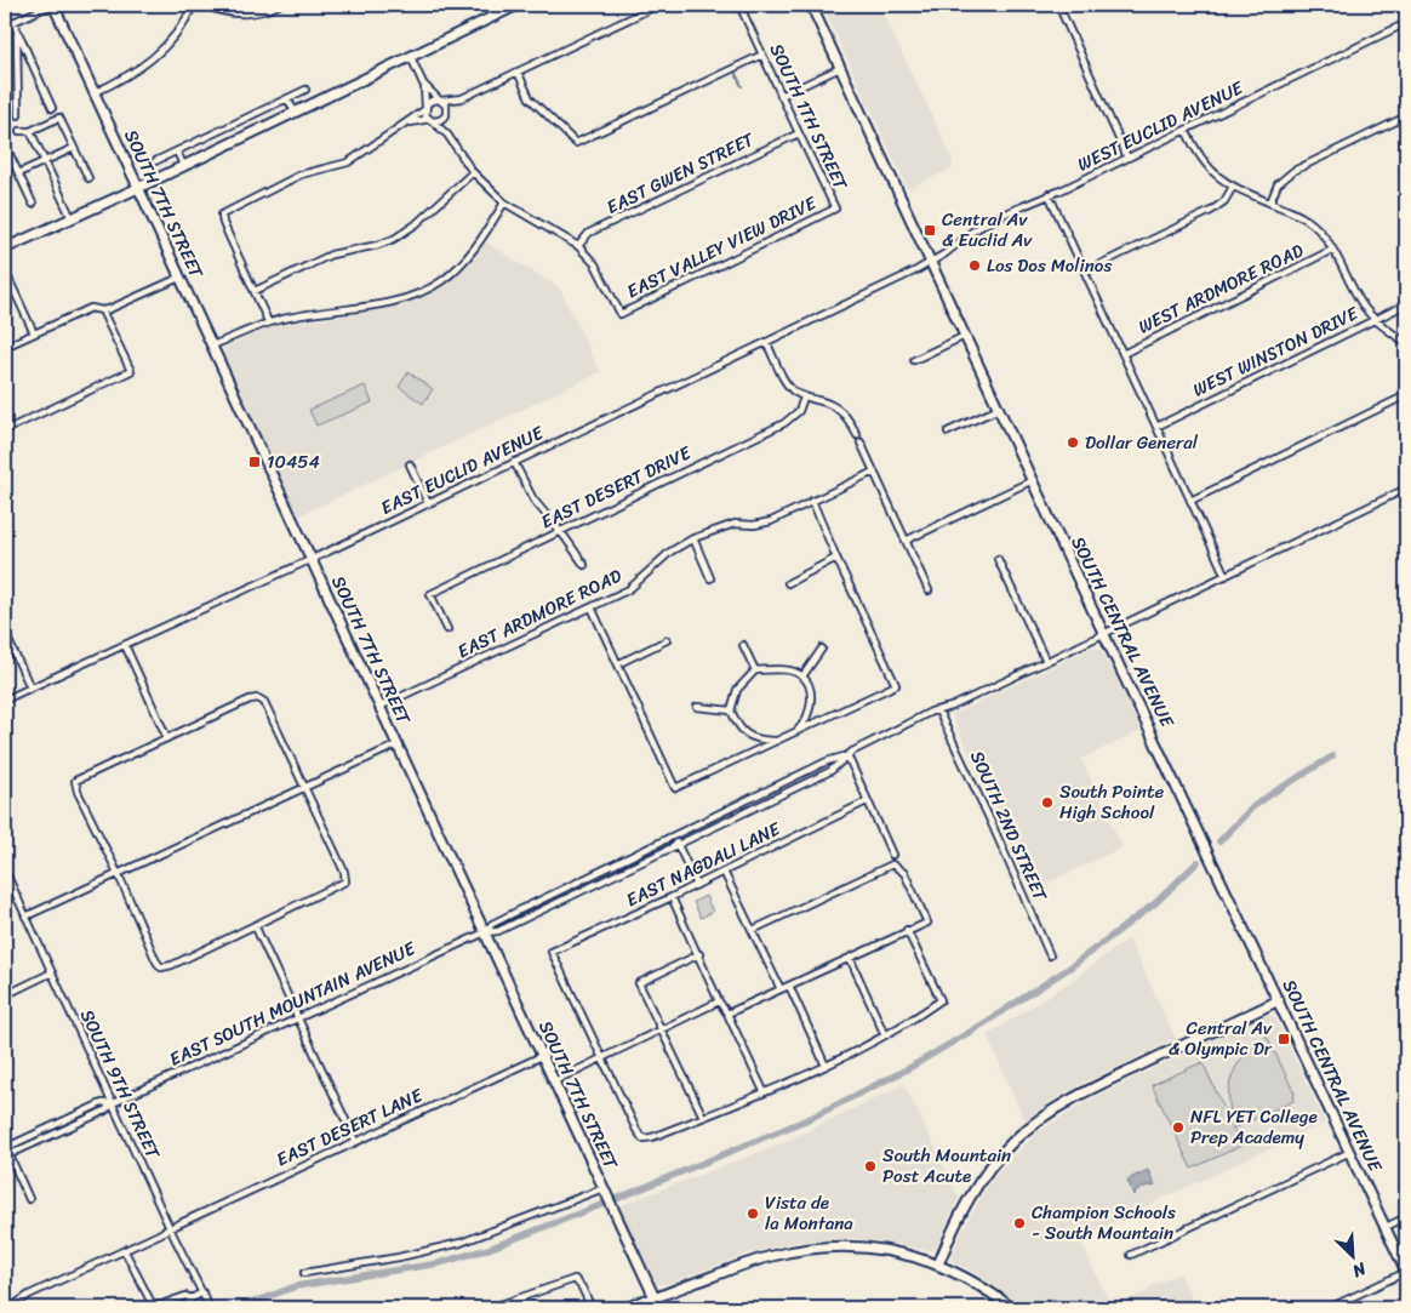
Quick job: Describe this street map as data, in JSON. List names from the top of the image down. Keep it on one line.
{"streets":{"main road":["SOUTH 7TH STREET","SOUTH CENTRAL AVENUE"],"street":["SOUTH 1TH STREET","WEST EUCLID AVENUE","EAST GWEN STREET","EAST VALLEY VIEW DRIVE","WEST ARDMORE ROAD","WEST WINSTON DRIVE","EAST EUCLID AVENUE","EAST DESERT DRIVE","EAST ARDMORE ROAD","SOUTH 2ND STREET","EAST NAGDALI LANE","EAST SOUTH MOUNTAIN AVENUE","SOUTH 9TH STREET","EAST DESERT LANE"]},"crossings":[["SOUTH 1TH STREET","EAST GWEN STREET"],["SOUTH 1TH STREET","EAST VALLEY VIEW DRIVE"],["WEST EUCLID AVENUE","EAST EUCLID AVENUE"],["WEST EUCLID AVENUE","SOUTH CENTRAL AVENUE"],["EAST GWEN STREET","EAST VALLEY VIEW DRIVE"],["SOUTH 7TH STREET","EAST EUCLID AVENUE"],["SOUTH 7TH STREET","EAST ARDMORE ROAD"],["SOUTH 7TH STREET","EAST SOUTH MOUNTAIN AVENUE"],["SOUTH 7TH STREET","EAST DESERT LANE"],["EAST EUCLID AVENUE","SOUTH CENTRAL AVENUE"],["SOUTH CENTRAL AVENUE","EAST SOUTH MOUNTAIN AVENUE"],["SOUTH 2ND STREET","EAST SOUTH MOUNTAIN AVENUE"],["EAST SOUTH MOUNTAIN AVENUE","SOUTH 9TH STREET"],["SOUTH 9TH STREET","EAST DESERT LANE"]],"places":{"transit":["Central Av & Euclid Av","10454","Central Av & Olympic Dr"],"other":["Los Dos Molinos","Dollar General","South Pointe High School","NFL YET College Prep Academy","South Mountain Post Acute","Vista de la Montana","Champion Schools - South Mountain"]},"north":"bottom right"}
